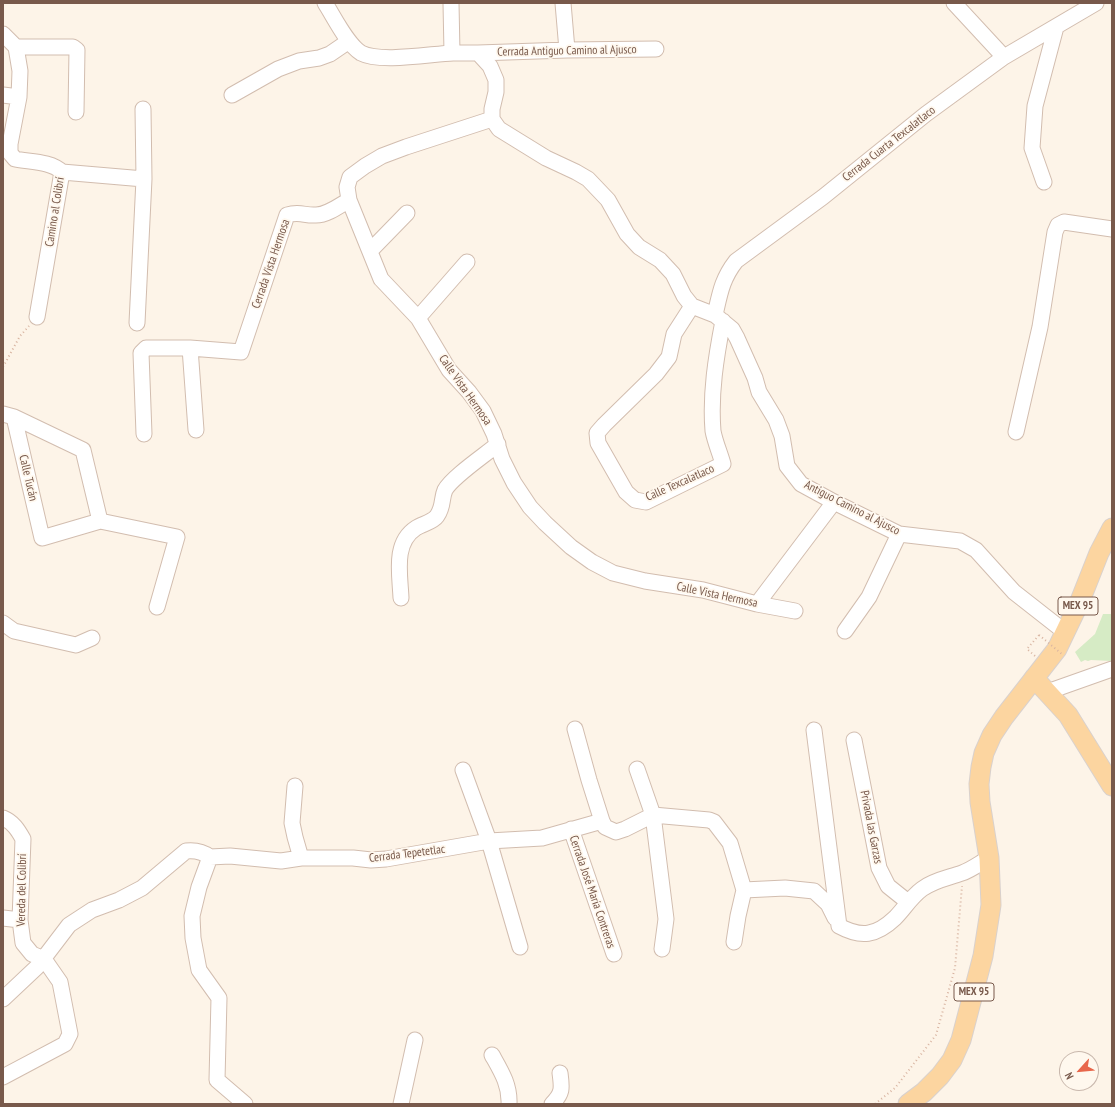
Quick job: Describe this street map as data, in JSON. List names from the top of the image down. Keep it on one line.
{"streets":{"main road":["MEX 95"],"street":["Cerrada Antiguo Camino al Ajusco","Cerrada Cuarta Texcalatlaco","Camino al Colibrí","Cerrada Vista Hermosa","Calle Vista Hermosa","Calle Tucán","Calle Texcalatlaco","Antiguo Camino al Ajusco","Privada las Garzas","Cerrada Tepetetlac","Vereda del Colibrí","Cerrada José María Contreras"]},"crossings":[["Cerrada Cuarta Texcalatlaco","Calle Texcalatlaco"],["Cerrada Cuarta Texcalatlaco","Antiguo Camino al Ajusco"],["Cerrada Vista Hermosa","Calle Vista Hermosa"],["Calle Texcalatlaco","Antiguo Camino al Ajusco"],["Antiguo Camino al Ajusco","MEX 95"],["Cerrada Tepetetlac","Cerrada José María Contreras"]],"north":"bottom left"}
